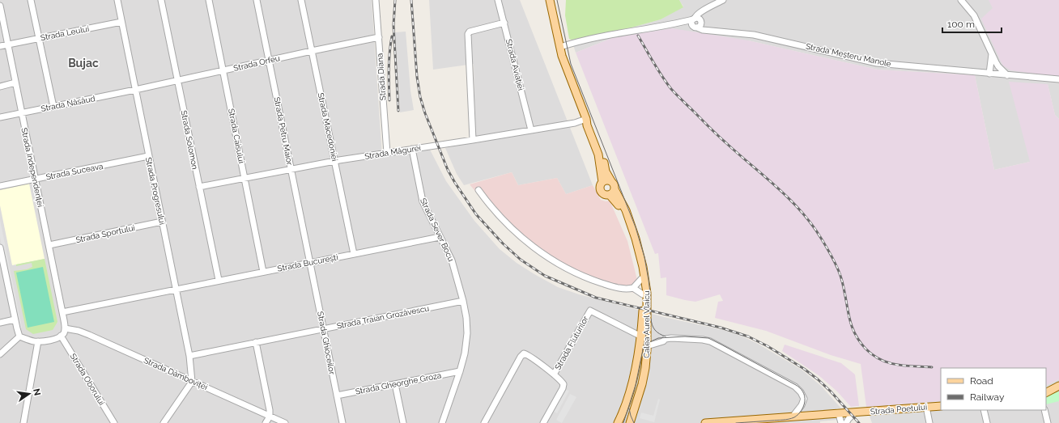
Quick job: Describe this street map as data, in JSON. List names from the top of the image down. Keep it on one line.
{"streets":{"main road":["Calea Aurel Vlaicu","Strada Poetului"],"street":["Strada Leului","Strada Meșteru Manole","Strada Orfeu","Strada Aviației","Strada Diana","Strada Năsăud","Strada Macedoniei","Strada Petru Maior","Strada Caisului","Strada Solomon","Strada Măgurei","Strada Independenței","Strada Suceava","Strada Progresului","Strada Sever Bocu","Strada Sportului","Strada București","Strada Traian Grozăvescu","Strada Ghioceilor","Strada Fluturilor","Strada Dâmboviței","Strada Oborului","Strada Gheorghe Groza"]},"crossings":[["Strada Leului","Strada Independenței"],["Strada Leului","Strada Progresului"],["Strada Orfeu","Strada Diana"],["Strada Orfeu","Strada Năsăud"],["Strada Orfeu","Strada Macedoniei"],["Strada Orfeu","Strada Petru Maior"],["Strada Orfeu","Strada Caisului"],["Strada Orfeu","Strada Solomon"],["Strada Orfeu","Strada Progresului"],["Strada Aviației","Strada Măgurei"],["Strada Diana","Strada Măgurei"],["Strada Năsăud","Strada Independenței"],["Strada Năsăud","Strada Progresului"],["Strada Macedoniei","Strada Măgurei"],["Strada Macedoniei","Strada București"],["Strada Petru Maior","Strada Măgurei"],["Strada Petru Maior","Strada București"],["Strada Petru Maior","Strada Ghioceilor"],["Strada Caisului","Strada Măgurei"],["Strada Caisului","Strada București"],["Strada Solomon","Strada Măgurei"],["Strada Solomon","Strada București"],["Strada Măgurei","Strada Sever Bocu"],["Strada Măgurei","Calea Aurel Vlaicu"],["Strada Independenței","Strada Suceava"],["Strada Independenței","Strada Sportului"],["Strada Independenței","Strada București"],["Strada Independenței","Strada Dâmboviței"],["Strada Suceava","Strada Progresului"],["Strada Progresului","Strada Sportului"],["Strada Progresului","Strada București"],["Strada Progresului","Strada Traian Grozăvescu"],["Strada Progresului","Strada Dâmboviței"],["Strada Sever Bocu","Strada București"],["Strada Sever Bocu","Strada Traian Grozăvescu"],["Strada Sever Bocu","Strada Gheorghe Groza"],["Strada București","Strada Ghioceilor"],["Strada Traian Grozăvescu","Strada Ghioceilor"],["Calea Aurel Vlaicu","Strada Fluturilor"],["Strada Ghioceilor","Strada Gheorghe Groza"]],"districts":["Bujac"],"legend":["Road","Railway"],"scale_bar":"100 m","north":"right"}
